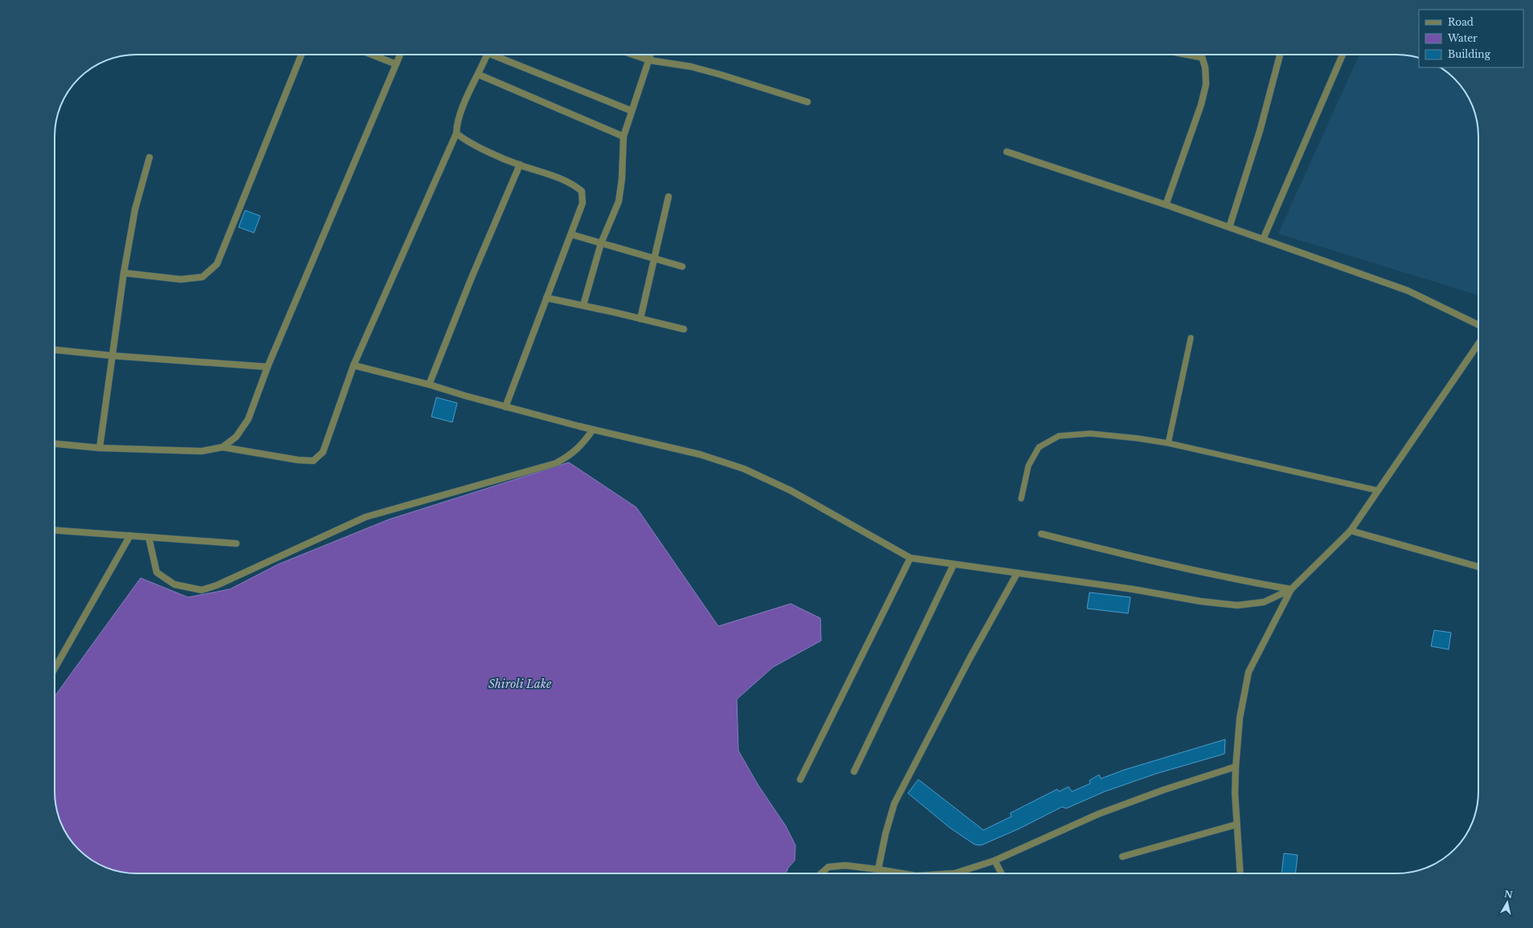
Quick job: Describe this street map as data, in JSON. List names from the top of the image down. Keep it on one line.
{"water":["Shiroli Lake"],"legend":["Road","Water","Building"],"north":"top"}
